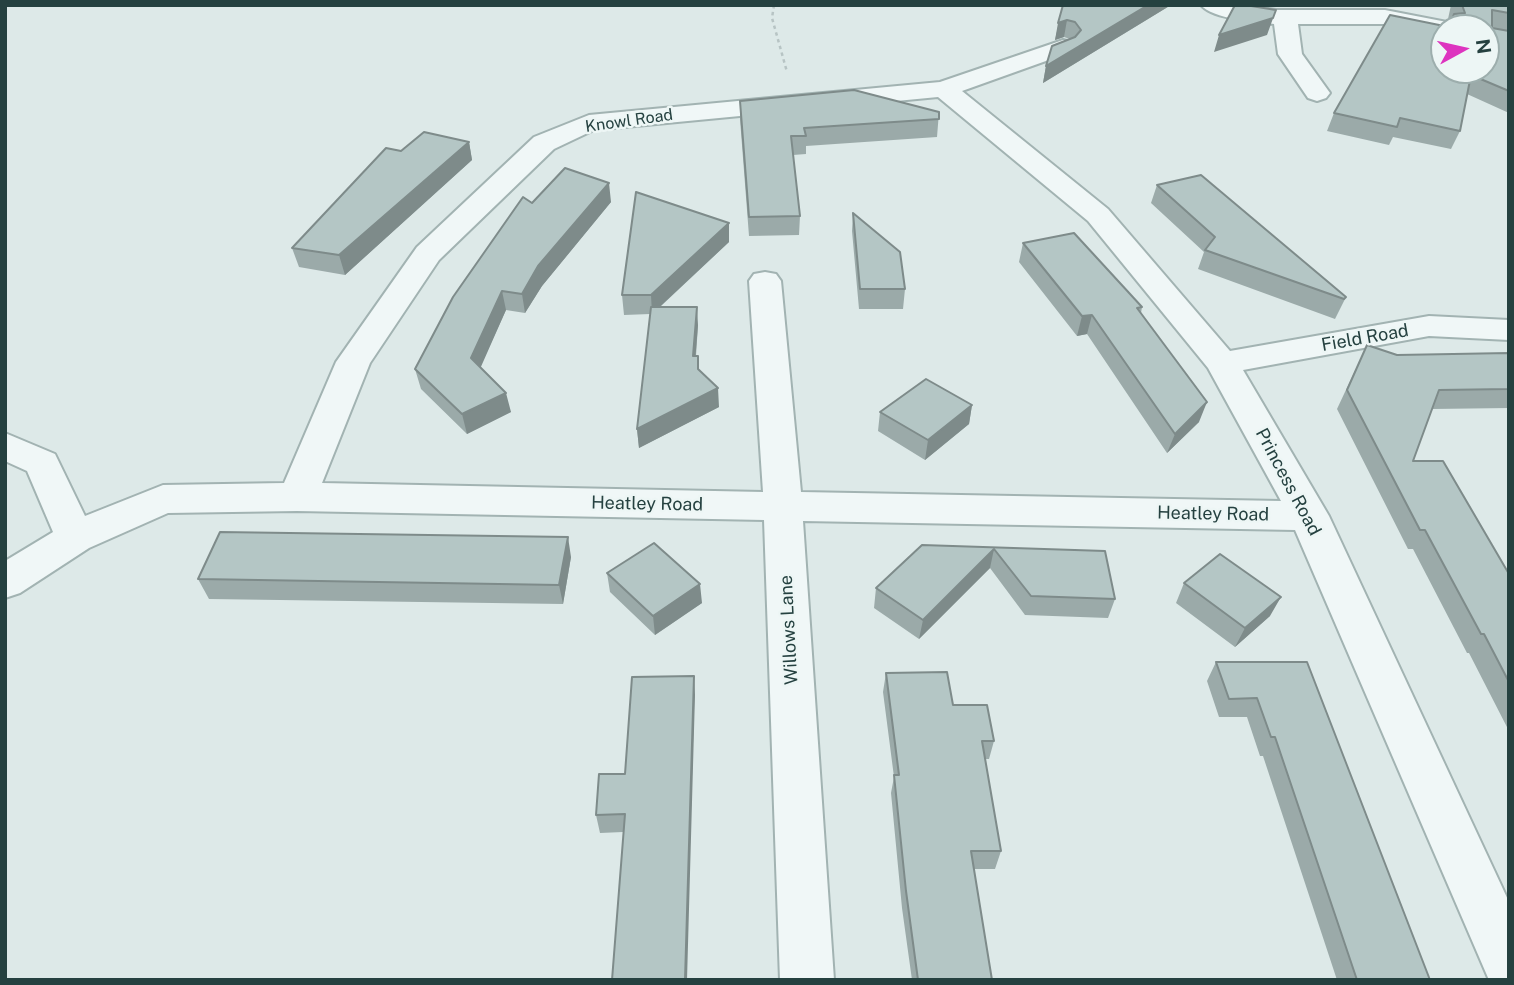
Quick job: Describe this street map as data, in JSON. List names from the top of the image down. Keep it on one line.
{"streets":{"street":["Knowl Road","Field Road","Princess Road","Heatley Road","Willows Lane"]},"crossings":[["Knowl Road","Princess Road"],["Knowl Road","Heatley Road"],["Field Road","Princess Road"],["Princess Road","Heatley Road"],["Heatley Road","Willows Lane"]],"north":"right"}
